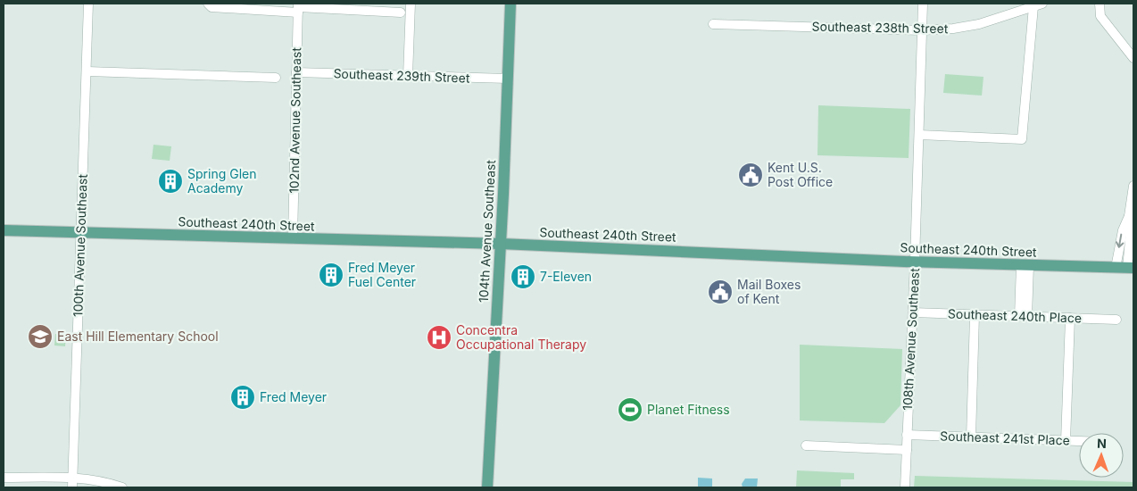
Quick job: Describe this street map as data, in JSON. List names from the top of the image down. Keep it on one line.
{"streets":{"main road":["Southeast 240th Street","104th Avenue Southeast"],"street":["Southeast 238th Street","Southeast 239th Street","102nd Avenue Southeast","100th Avenue Southeast","Southeast 240th Place","108th Avenue Southeast","Southeast 241st Place"]},"crossings":[["Southeast 238th Street","108th Avenue Southeast"],["Southeast 239th Street","102nd Avenue Southeast"],["Southeast 239th Street","104th Avenue Southeast"],["102nd Avenue Southeast","Southeast 240th Street"],["Southeast 240th Street","104th Avenue Southeast"],["Southeast 240th Street","100th Avenue Southeast"],["Southeast 240th Street","108th Avenue Southeast"],["Southeast 240th Place","108th Avenue Southeast"],["108th Avenue Southeast","Southeast 241st Place"]],"places":{"public building":["Kent U.S. Post Office","Mail Boxes of Kent"],"building":["Spring Glen Academy","Fred Meyer Fuel Center","7-Eleven","Fred Meyer"],"school or university":["East Hill Elementary School"],"hospital":["Concentra Occupational Therapy"],"sports":["Planet Fitness"]},"north":"top"}
